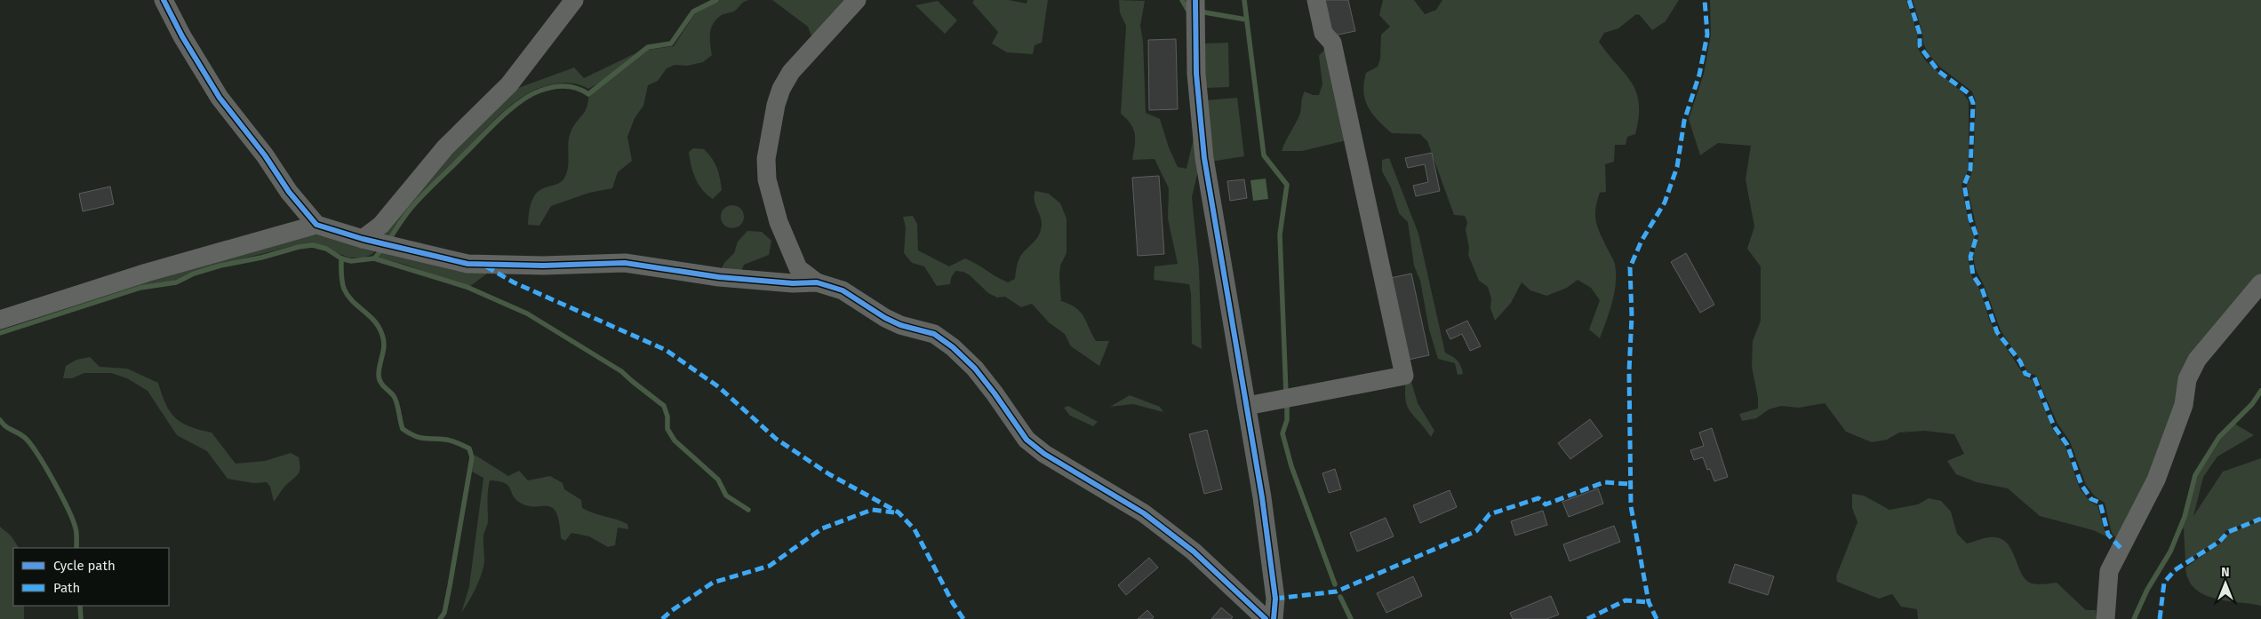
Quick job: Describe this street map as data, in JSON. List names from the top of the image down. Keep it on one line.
{"legend":["Cycle path","Path"],"north":"top"}
